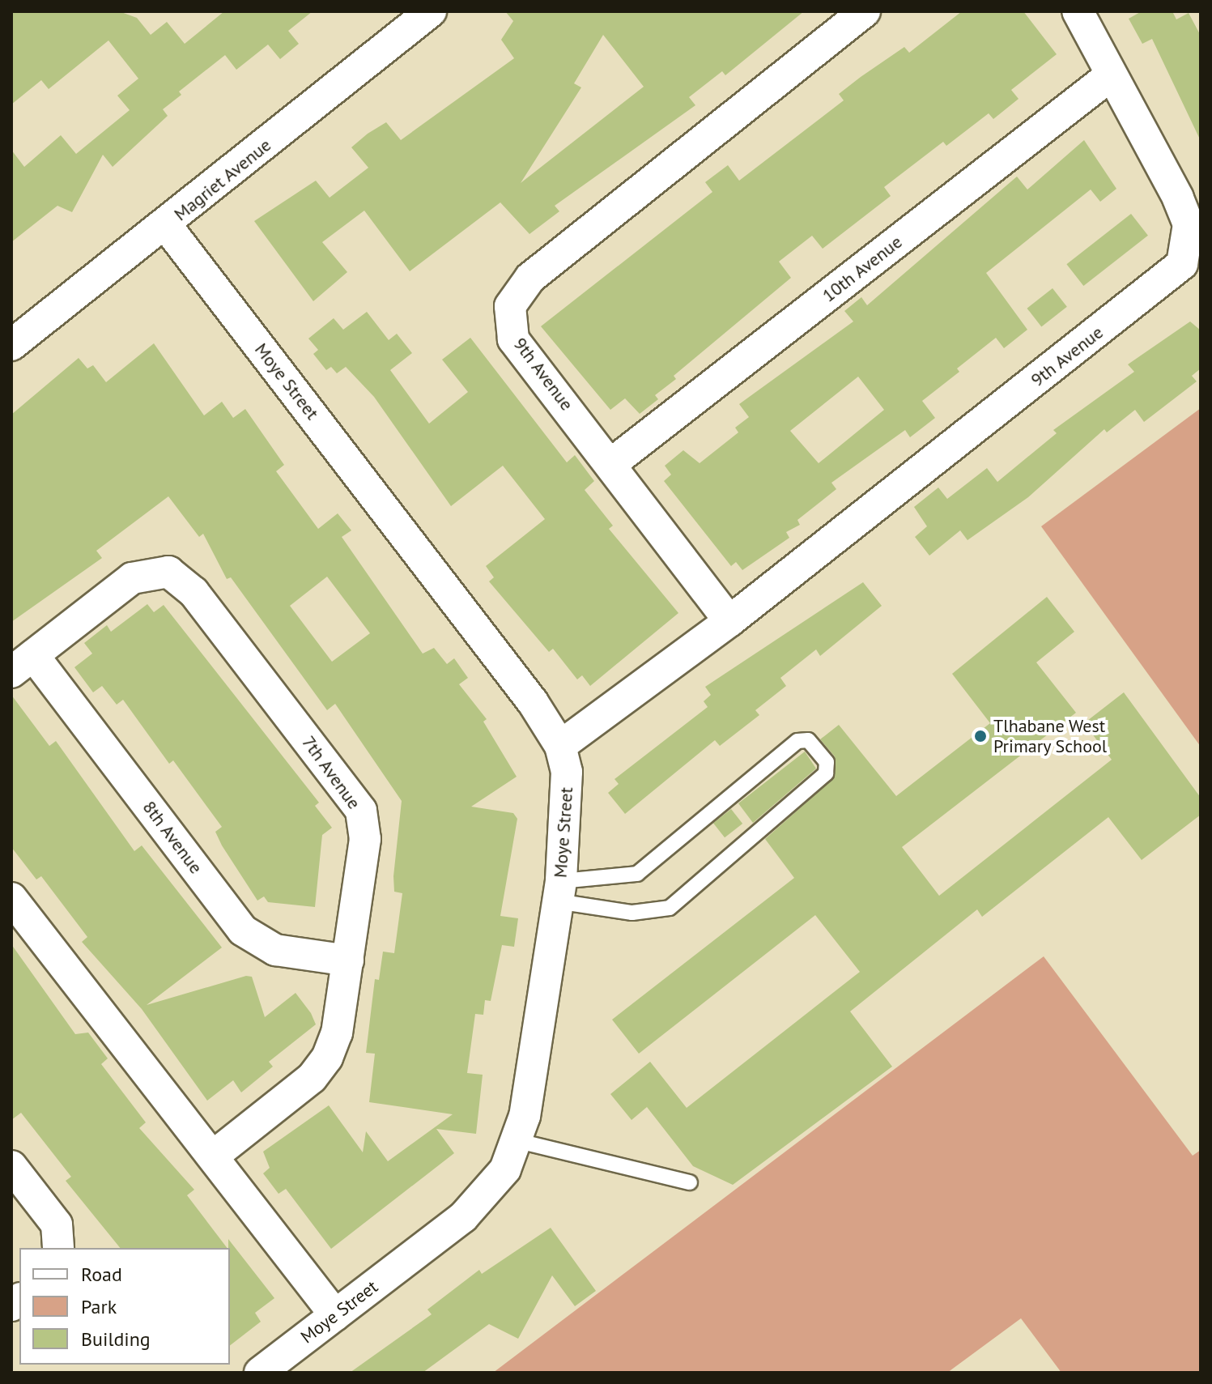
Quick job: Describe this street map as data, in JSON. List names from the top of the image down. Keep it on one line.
{"streets":{"street":["Magriet Avenue","10th Avenue","9th Avenue","Moye Street","7th Avenue","8th Avenue"]},"crossings":[["Magriet Avenue","Moye Street"],["10th Avenue","9th Avenue"],["9th Avenue","Moye Street"],["7th Avenue","8th Avenue"]],"places":["Tlhabane West Primary School"],"legend":["Road","Park","Building"]}
